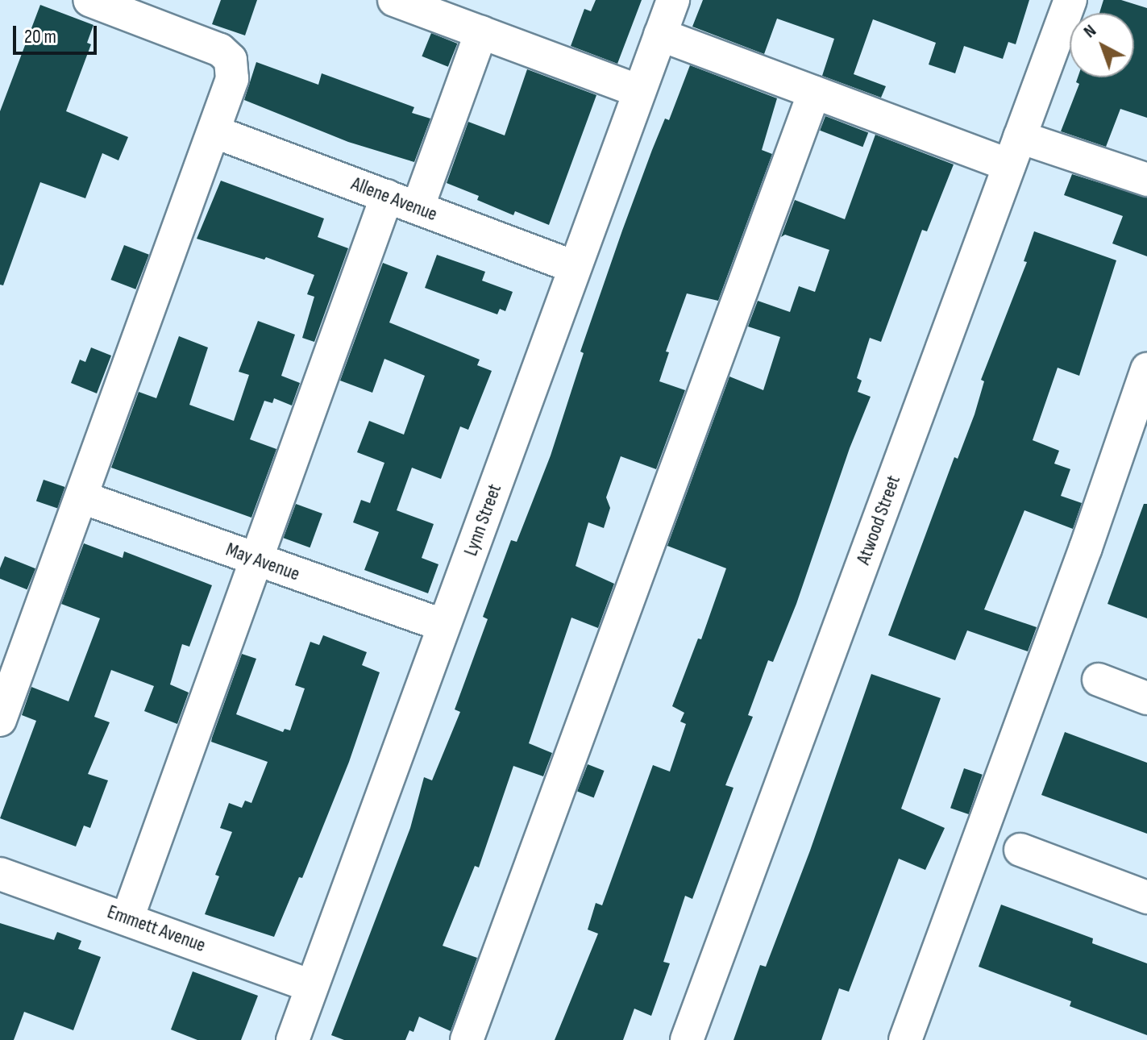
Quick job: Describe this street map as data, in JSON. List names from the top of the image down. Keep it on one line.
{"streets":{"street":["Allene Avenue","Lynn Street","Atwood Street","May Avenue","Emmett Avenue"]},"crossings":[["Allene Avenue","Lynn Street"],["Lynn Street","May Avenue"],["Lynn Street","Emmett Avenue"]],"scale_bar":"20 m","north":"top left"}
